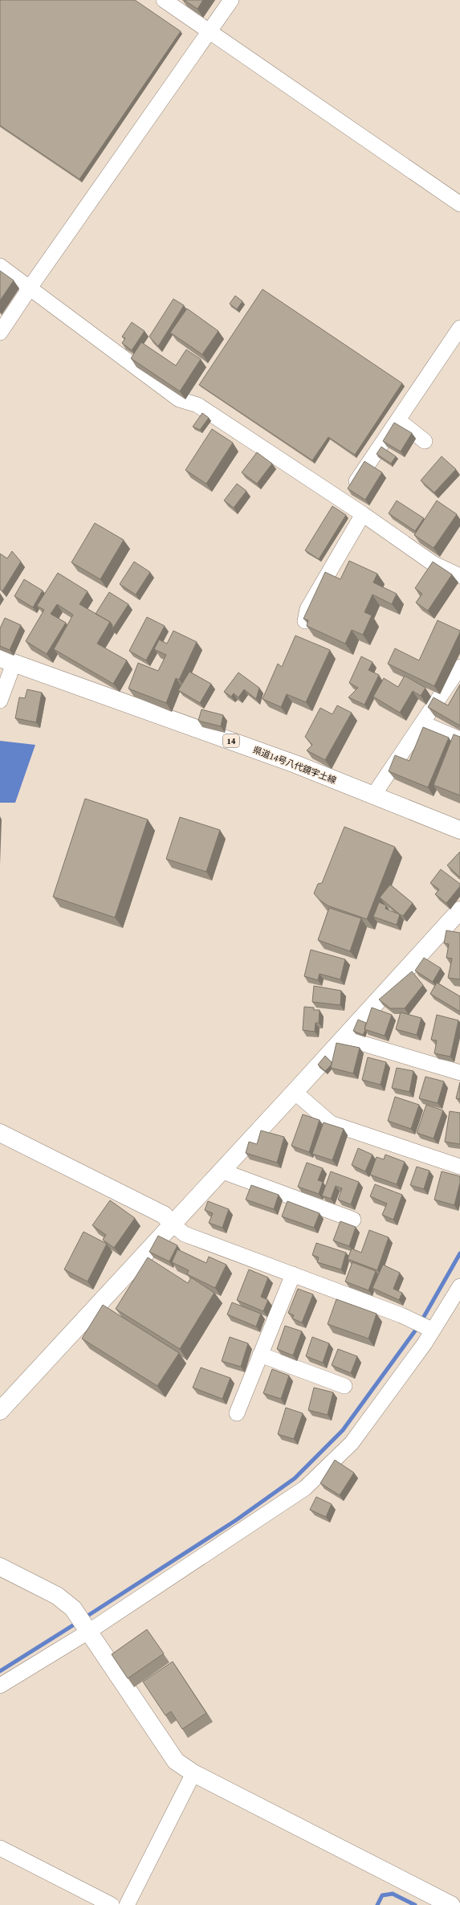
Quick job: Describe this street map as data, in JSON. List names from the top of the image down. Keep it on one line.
{"streets":{"street":["14","県道14号八代鏡宇土線"]}}
